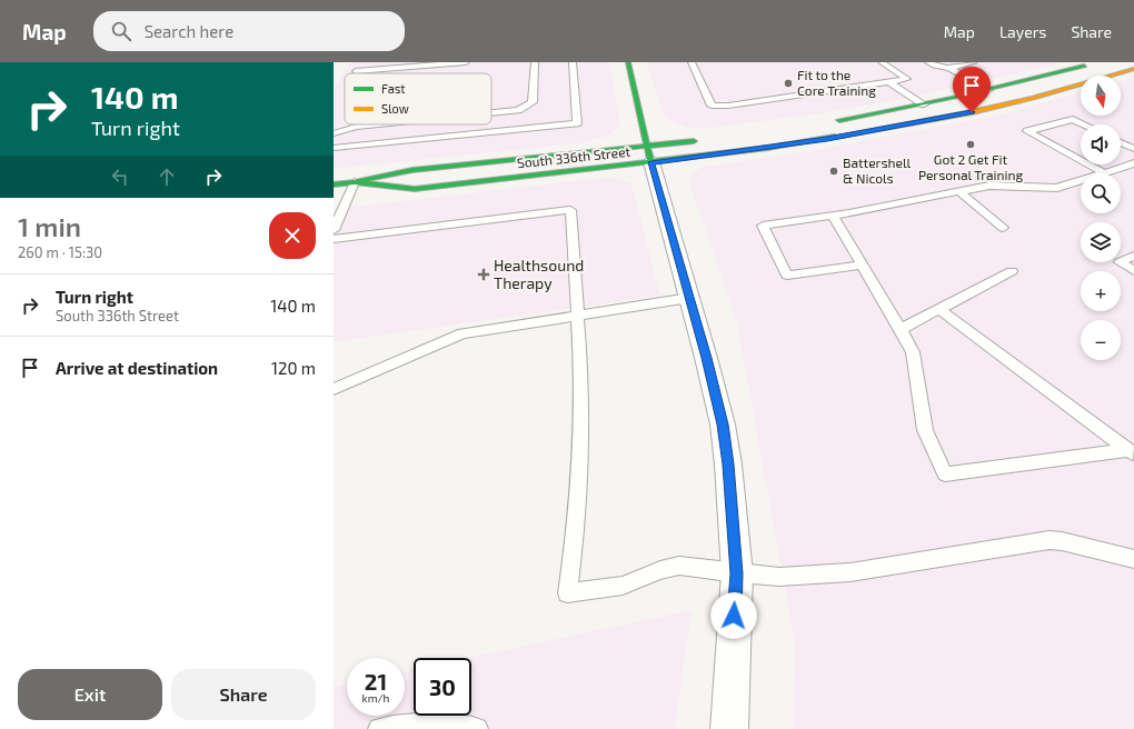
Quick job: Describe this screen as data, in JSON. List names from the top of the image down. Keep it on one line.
{"streets":{"main road":["South 336th Street"]},"places":{"other":["Fit to the Core Training","Got 2 Get Fit Personal Training","Battershell & Nicols"],"health":["Healthsound Therapy"]},"legend":["Fast","Slow"],"north":"bottom","page":{"header":"Map","search":"Search here","nav":["Map","Layers","Share"],"turn":["140 m","Turn right"],"map_buttons":["+","−"],"heading":["1 min","260 m · 15:30"],"list":[{"name":"Turn right","note":"South 336th Street","value":"140 m"},{"name":"Arrive at destination","value":"120 m"}],"speed":"21 km/h","limit":"30","buttons":["Exit","Share"]}}
